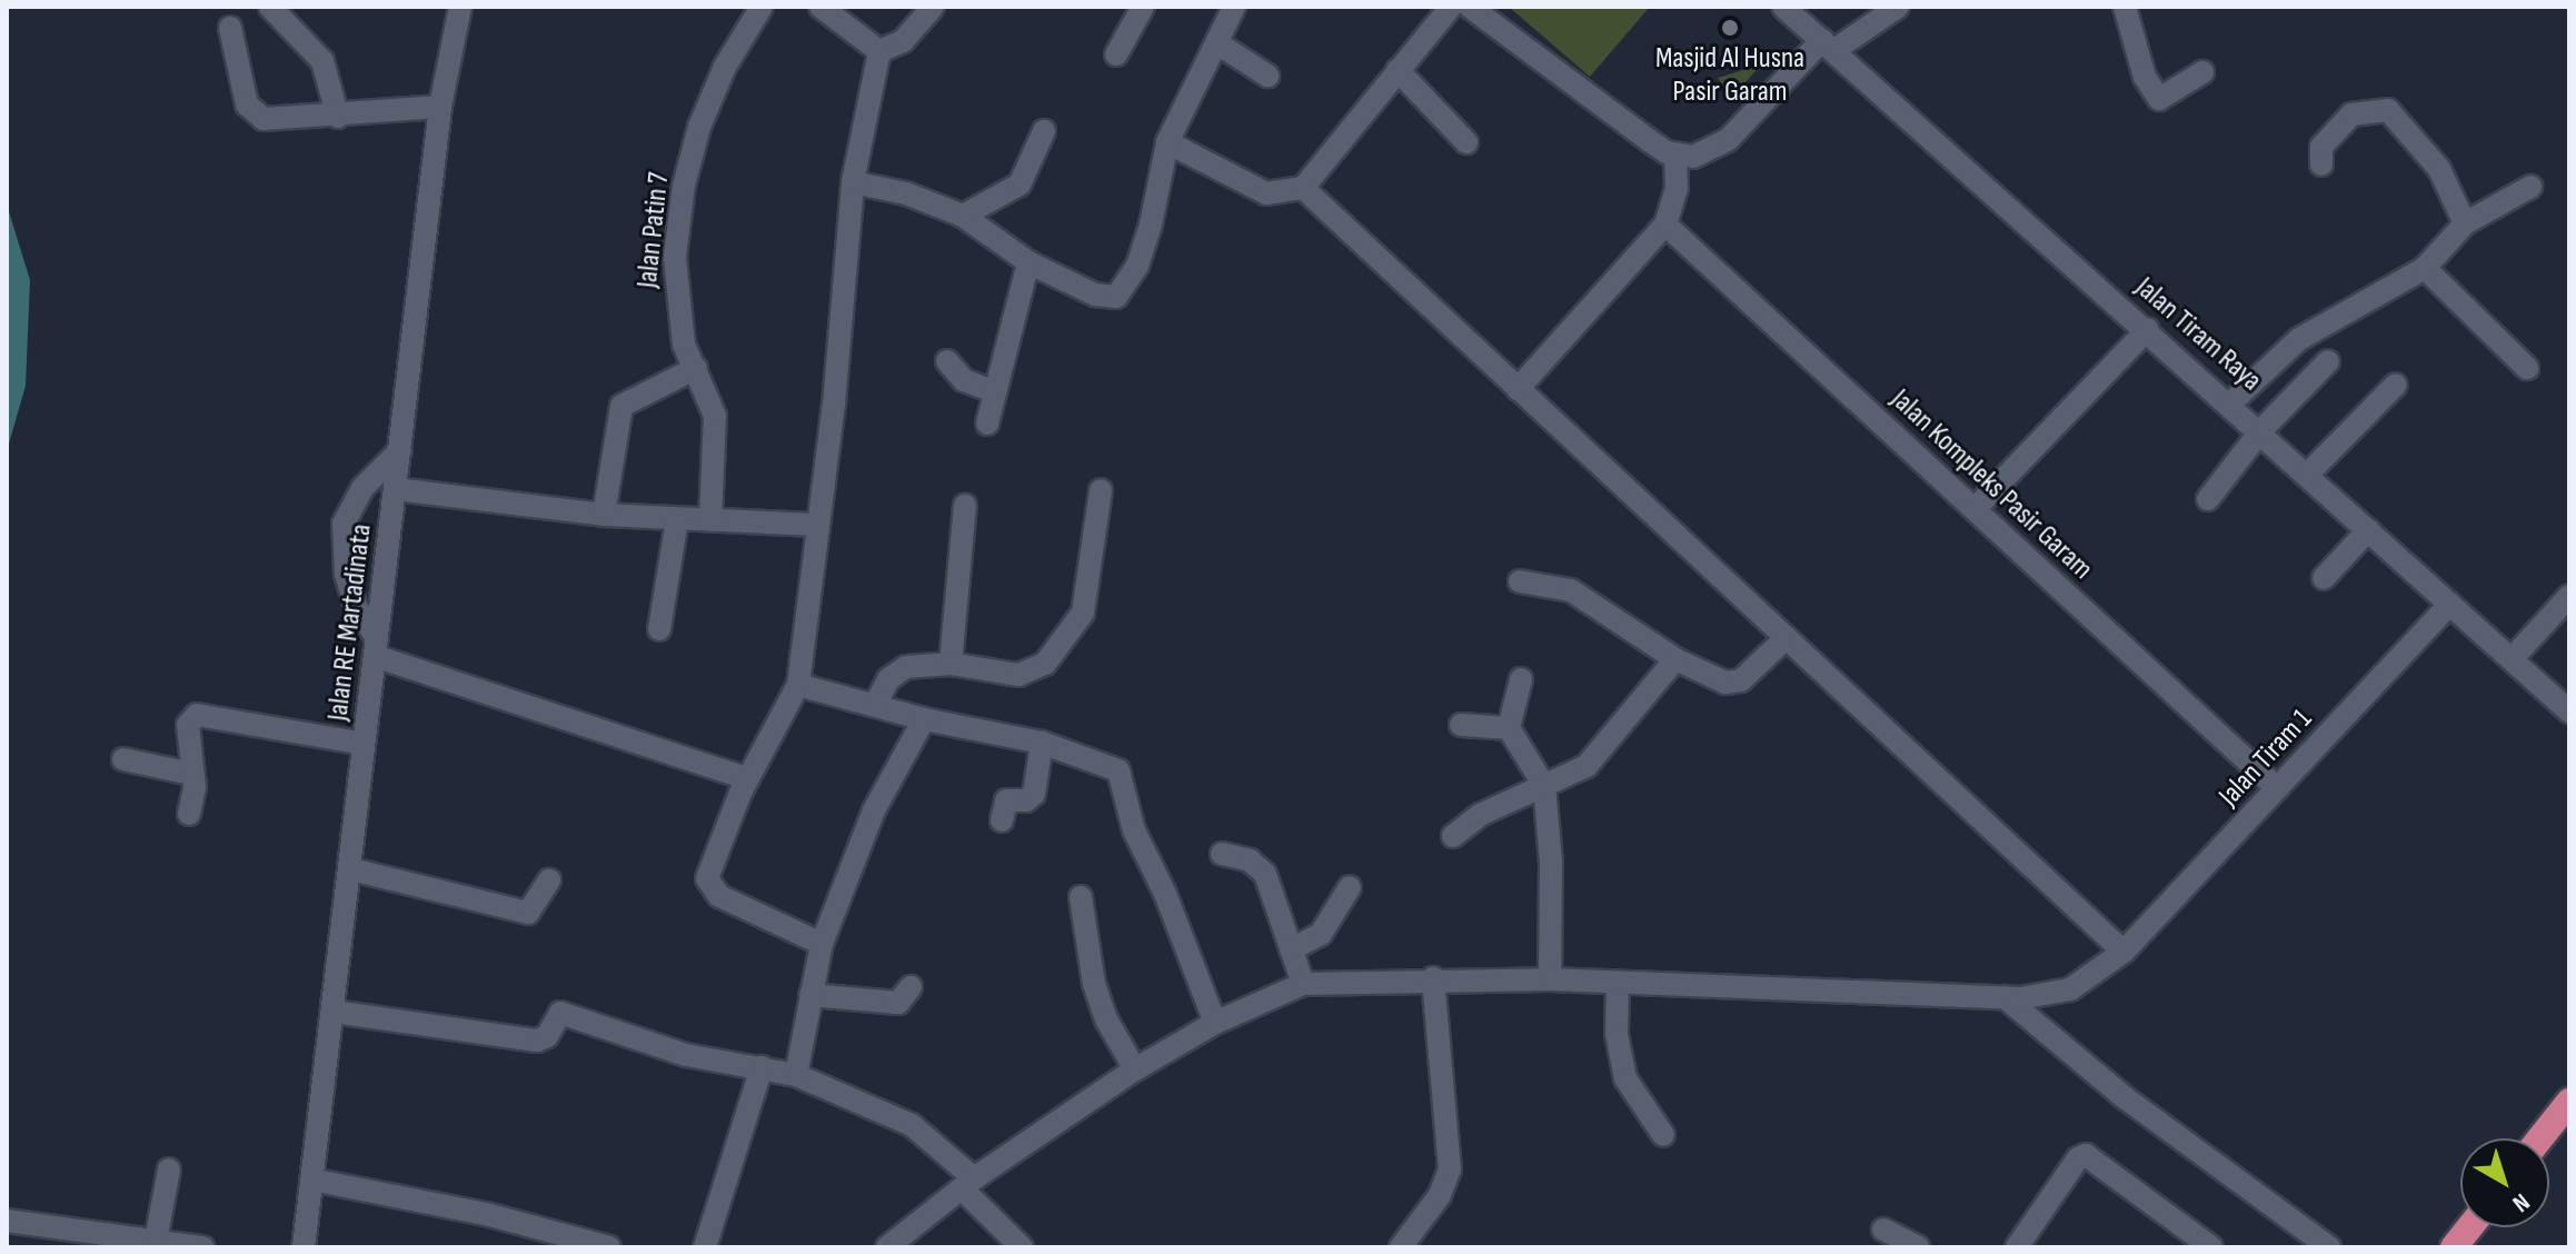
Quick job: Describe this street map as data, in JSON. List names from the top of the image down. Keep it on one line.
{"streets":{"street":["Jalan Patin 7","Jalan Tiram Raya","Jalan Kompleks Pasir Garam","Jalan RE Martadinata","Jalan Tiram 1"]},"crossings":[["Jalan Tiram Raya","Jalan Tiram 1"],["Jalan Kompleks Pasir Garam","Jalan Tiram 1"]],"places":["Masjid Al Husna Pasir Garam"],"north":"bottom right"}
